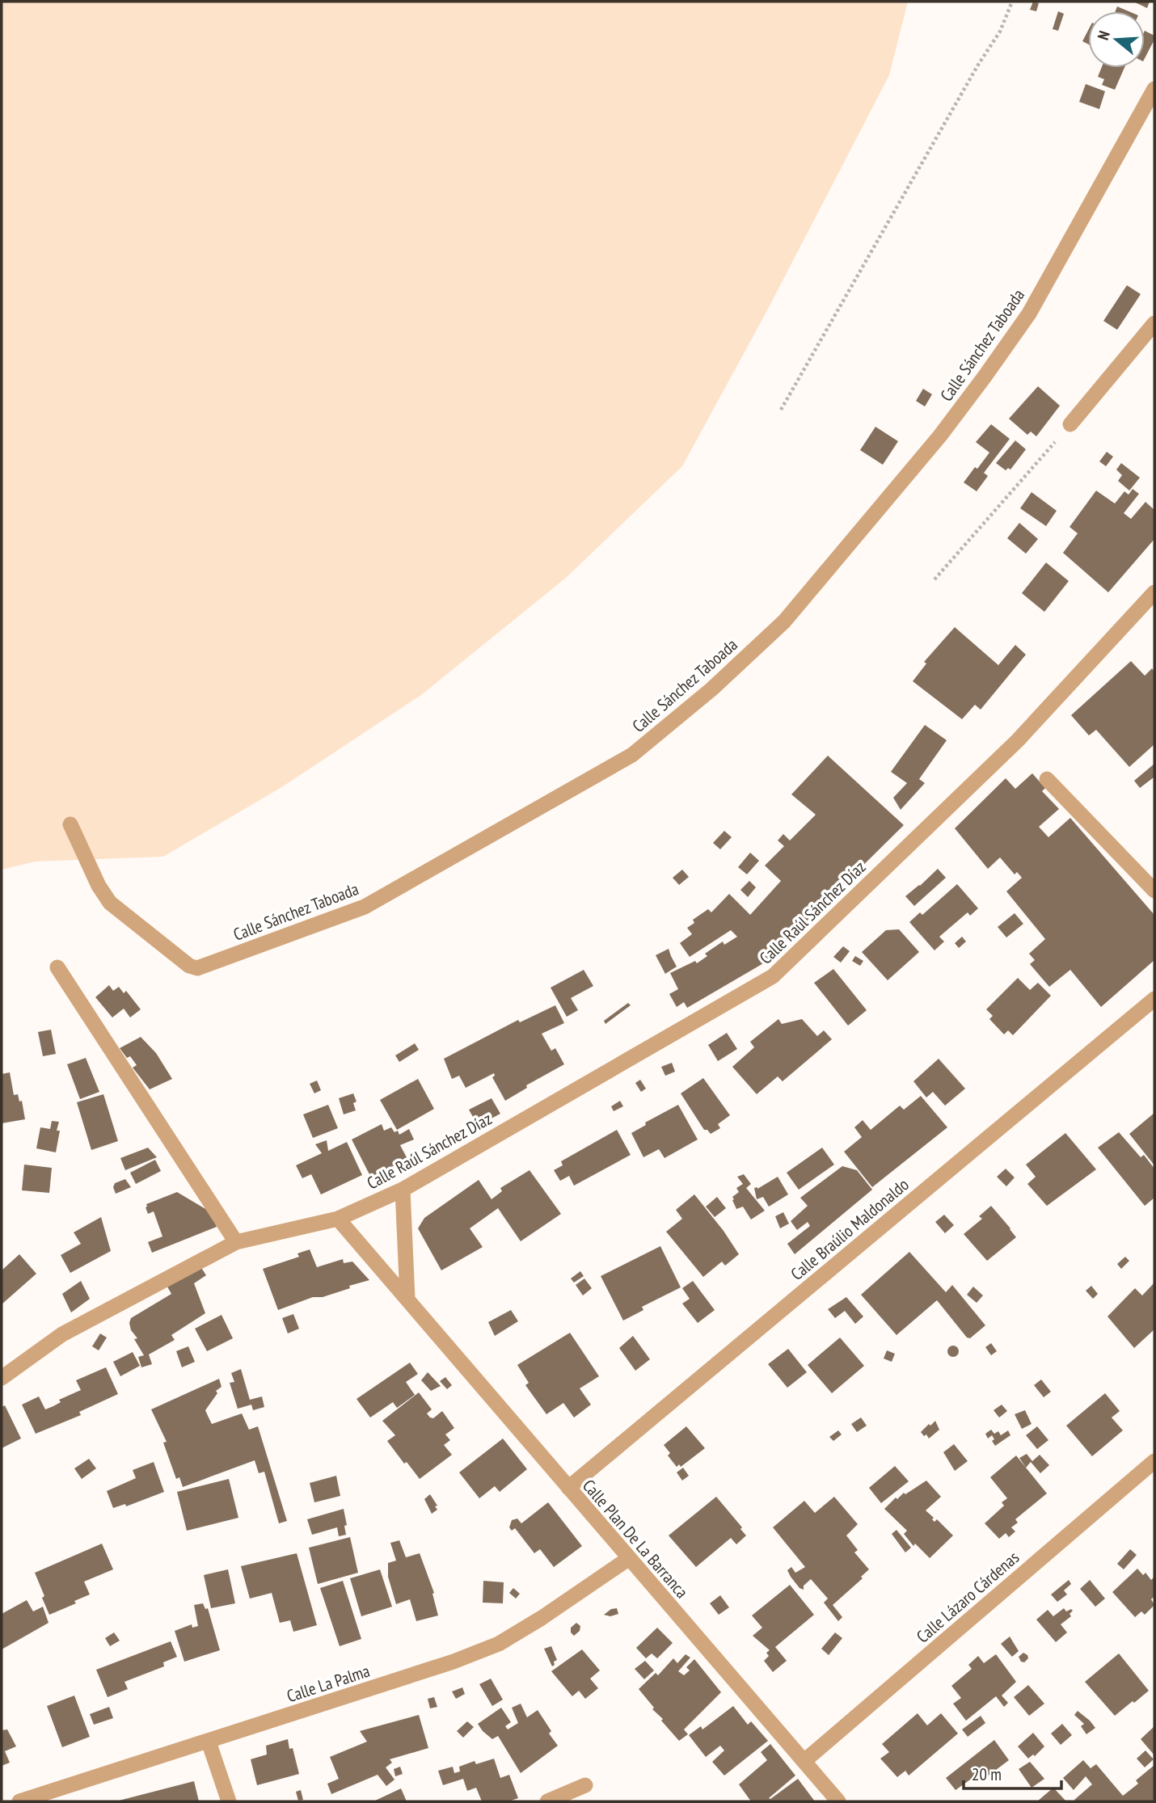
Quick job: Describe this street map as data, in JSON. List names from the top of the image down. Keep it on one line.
{"streets":{"street":["Calle Sánchez Taboada","Calle Raúl Sánchez Díaz","Calle Braúlio Maldonaldo","Calle Plan De La Barranca","Calle Lázaro Cárdenas","Calle La Palma"]},"crossings":[["Calle Raúl Sánchez Díaz","Calle Plan De La Barranca"],["Calle Braúlio Maldonaldo","Calle Plan De La Barranca"],["Calle Plan De La Barranca","Calle Lázaro Cárdenas"],["Calle Plan De La Barranca","Calle La Palma"]],"scale_bar":"20 m","north":"left"}
